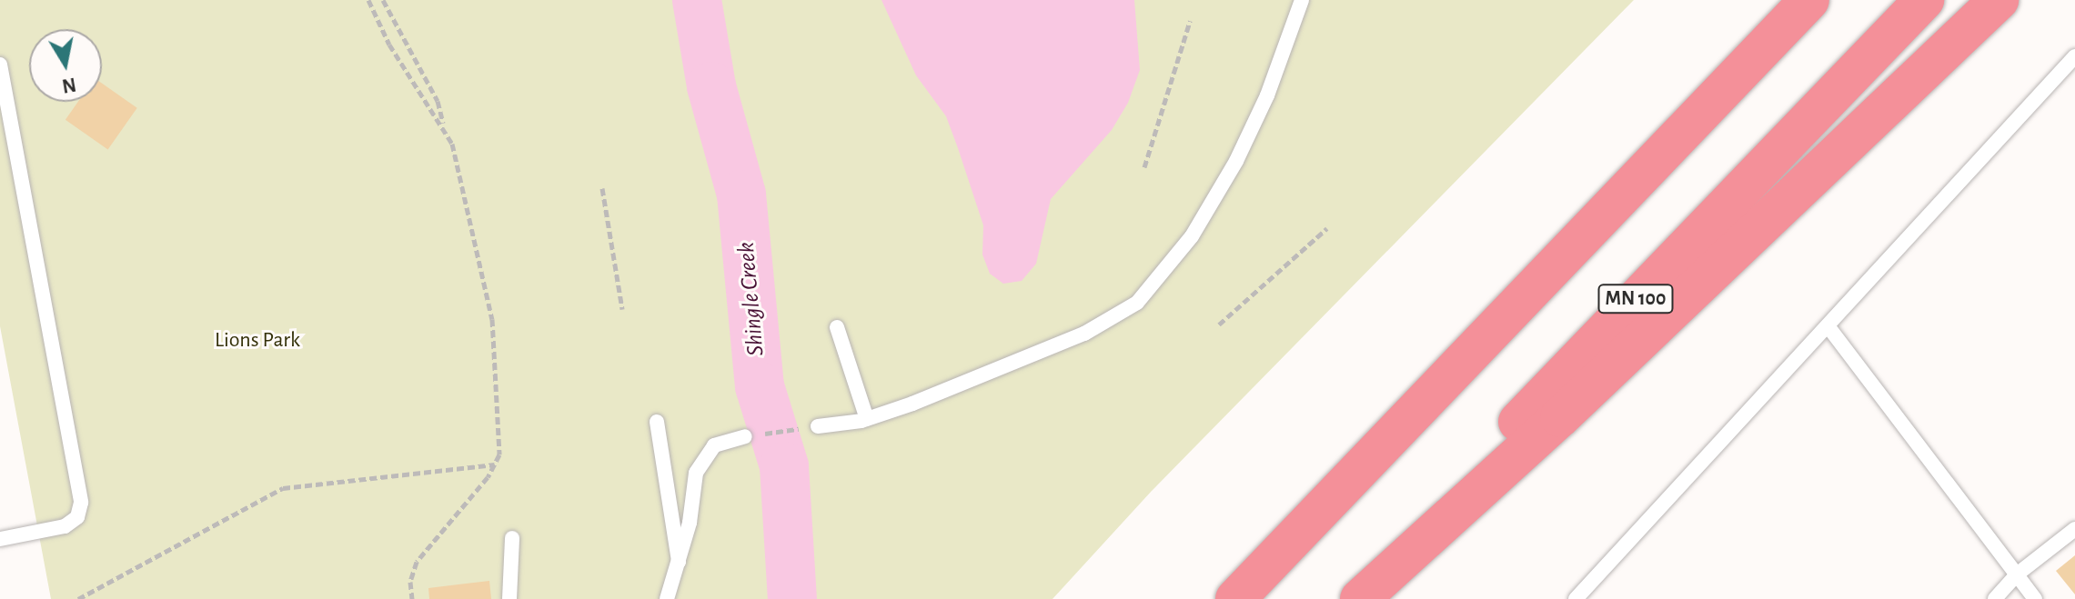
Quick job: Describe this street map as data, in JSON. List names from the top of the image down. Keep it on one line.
{"streets":{"highway":["MN 100"]},"water":["Shingle Creek"],"parks":["Lions Park"],"north":"bottom"}
